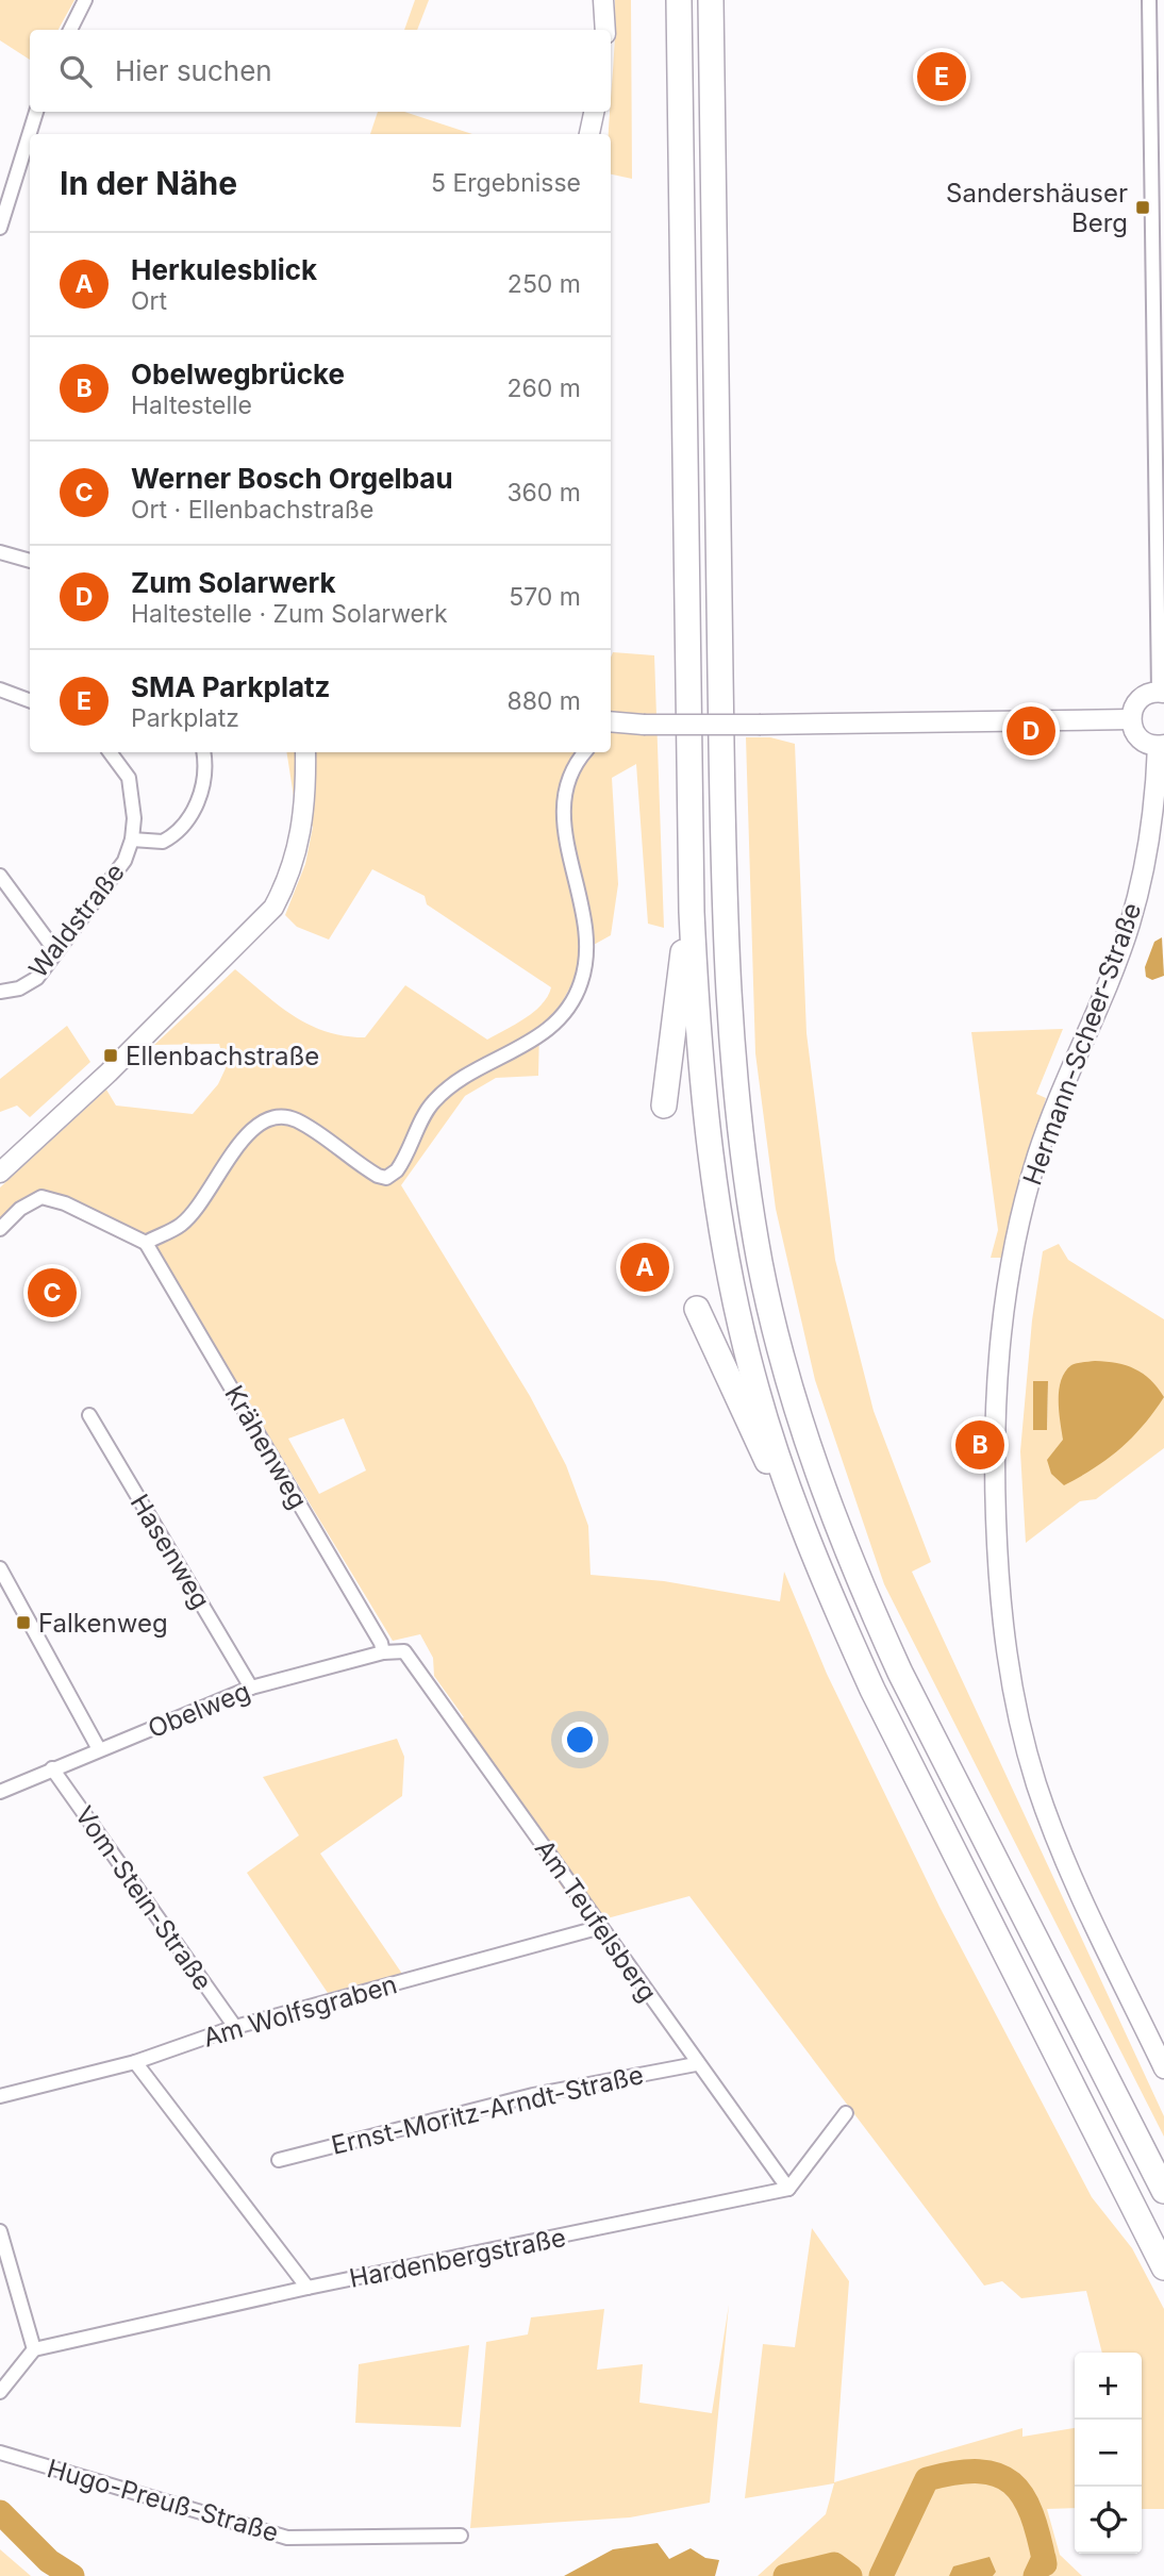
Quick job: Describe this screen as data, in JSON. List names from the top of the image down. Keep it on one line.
{"streets":{"main road":["Hermann-Scheer-Straße"],"street":["Waldstraße","Krähenweg","Hasenweg","Obelweg","Vom-Stein-Straße","Am Teufelsberg","Am Wolfsgraben","Ernst-Moritz-Arndt-Straße","Hardenbergstraße","Hugo-Preuß-Straße"]},"crossings":[["Krähenweg","Obelweg"],["Hasenweg","Obelweg"],["Obelweg","Vom-Stein-Straße"],["Obelweg","Am Teufelsberg"],["Vom-Stein-Straße","Am Wolfsgraben"],["Am Teufelsberg","Am Wolfsgraben"],["Am Teufelsberg","Ernst-Moritz-Arndt-Straße"],["Am Teufelsberg","Hardenbergstraße"]],"places":{"transit":["Sandershäuser Berg","Ellenbachstraße","Falkenweg"]},"page":{"search":"Hier suchen","pins":["E","D","A","C","B"],"heading":["In der Nähe","5 Ergebnisse"],"list":[{"mark":"A","name":"Herkulesblick","note":"Ort","value":"250 m"},{"mark":"B","name":"Obelwegbrücke","note":"Haltestelle","value":"260 m"},{"mark":"C","name":"Werner Bosch Orgelbau","note":"Ort · Ellenbachstraße","value":"360 m"},{"mark":"D","name":"Zum Solarwerk","note":"Haltestelle · Zum Solarwerk","value":"570 m"},{"mark":"E","name":"SMA Parkplatz","note":"Parkplatz","value":"880 m"}],"map_buttons":["+","−"]}}
